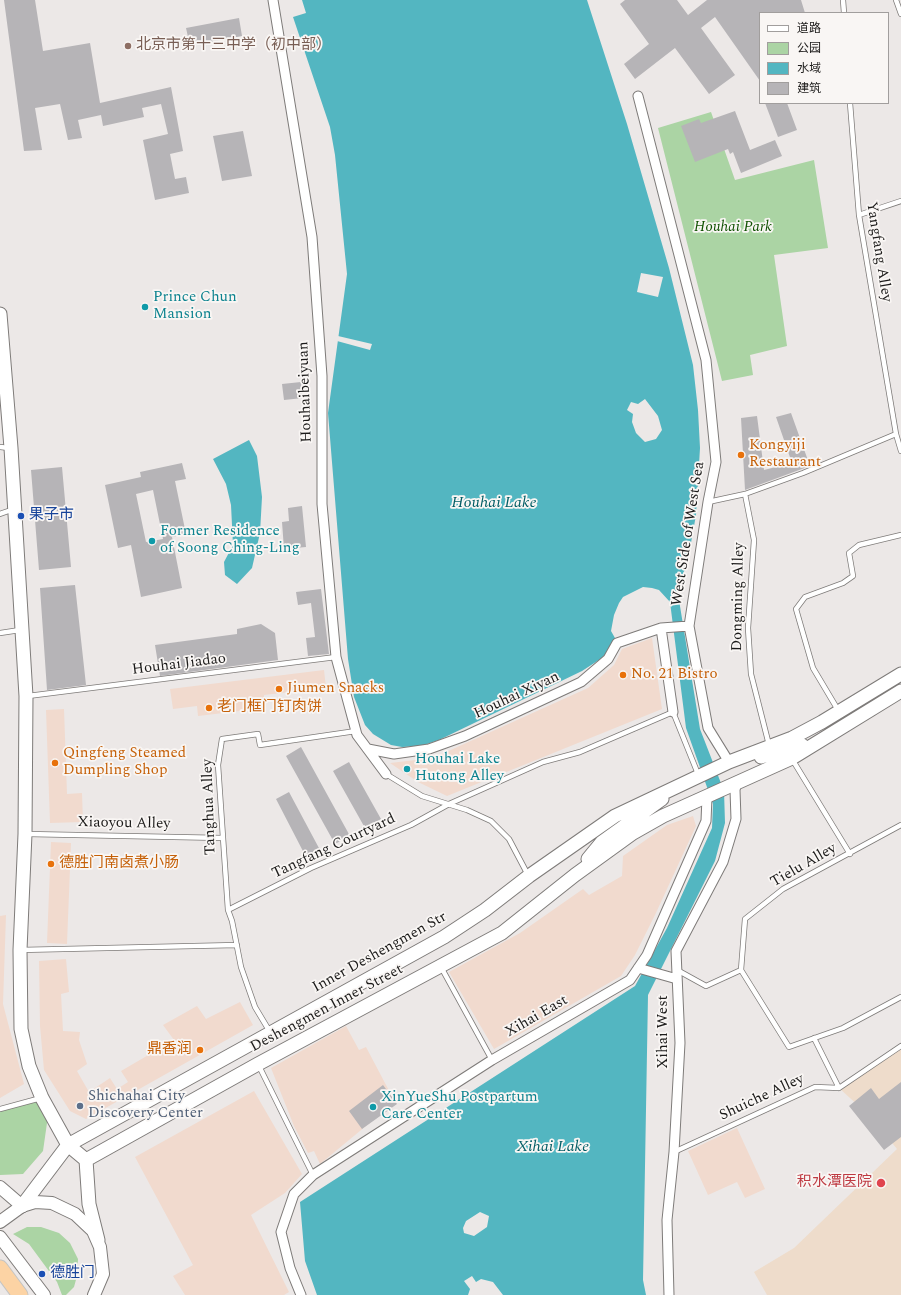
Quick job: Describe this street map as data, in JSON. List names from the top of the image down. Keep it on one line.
{"streets":{"main road":["Inner Deshengmen Str","Deshengmen Inner Street"],"street":["Houhaibeiyuan","West Side of West Sea","Houhai Xiyan","Xihai East","Xihai West"],"lane":["Yangfang Alley","Dongming Alley","Houhai Jiadao","Tanghua Alley","Xiaoyou Alley","Tangfang Courtyard","Tielu Alley","Shuiche Alley"]},"crossings":[["Houhaibeiyuan","Houhai Jiadao"],["Houhaibeiyuan","Houhai Xiyan"],["Houhaibeiyuan","Tanghua Alley"],["West Side of West Sea","Houhai Xiyan"],["Tanghua Alley","Xiaoyou Alley"],["Tanghua Alley","Tangfang Courtyard"],["Tanghua Alley","Inner Deshengmen Str"],["Inner Deshengmen Str","Deshengmen Inner Street"],["Deshengmen Inner Street","Xihai East"],["Deshengmen Inner Street","Xihai West"],["Xihai West","Shuiche Alley"]],"water":["Houhai Lake","Xihai Lake"],"parks":["Houhai Park"],"places":["北京市第十三中学（初中部）","Prince Chun Mansion","Kongyiji Restaurant","果子市","Former Residence of Soong Ching-Ling","No. 21 Bistro","Jiumen Snacks","老门框门钉肉饼","Qingfeng Steamed Dumpling Shop","Houhai Lake Hutong Alley","德胜门南卤煮小肠","鼎香润","Shichahai City Discovery Center","XinYueShu Postpartum Care Center","积水潭医院","德胜门"],"legend":["道路","公园","水域","建筑"]}
